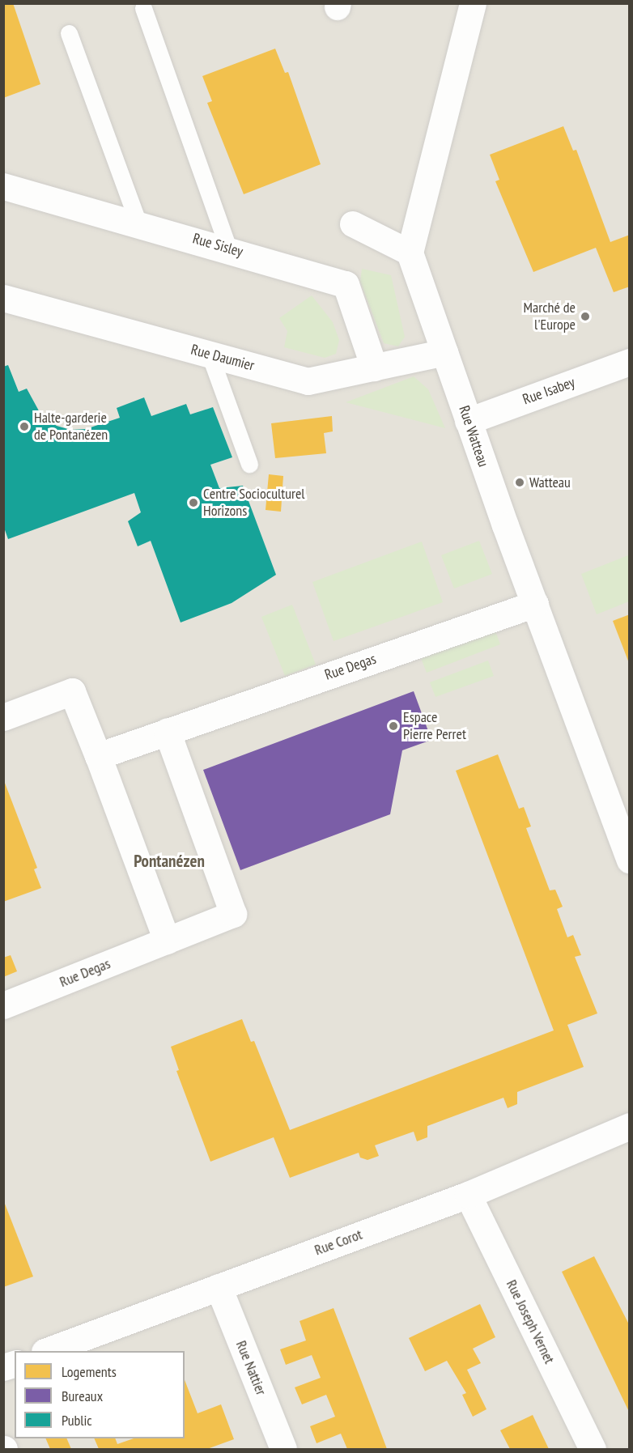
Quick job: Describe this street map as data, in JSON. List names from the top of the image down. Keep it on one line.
{"streets":{"street":["Rue Sisley","Rue Daumier","Rue Isabey","Rue Watteau","Rue Degas","Rue Corot","Rue Joseph Vernet","Rue Nattier"]},"crossings":[["Rue Sisley","Rue Daumier"],["Rue Daumier","Rue Watteau"],["Rue Isabey","Rue Watteau"],["Rue Watteau","Rue Degas"],["Rue Corot","Rue Joseph Vernet"],["Rue Corot","Rue Nattier"]],"districts":["Pontanézen"],"places":["Marché de l'Europe","Halte-garderie de Pontanézen","Watteau","Centre Socioculturel Horizons","Espace Pierre Perret"],"legend":["Logements","Bureaux","Public"]}
